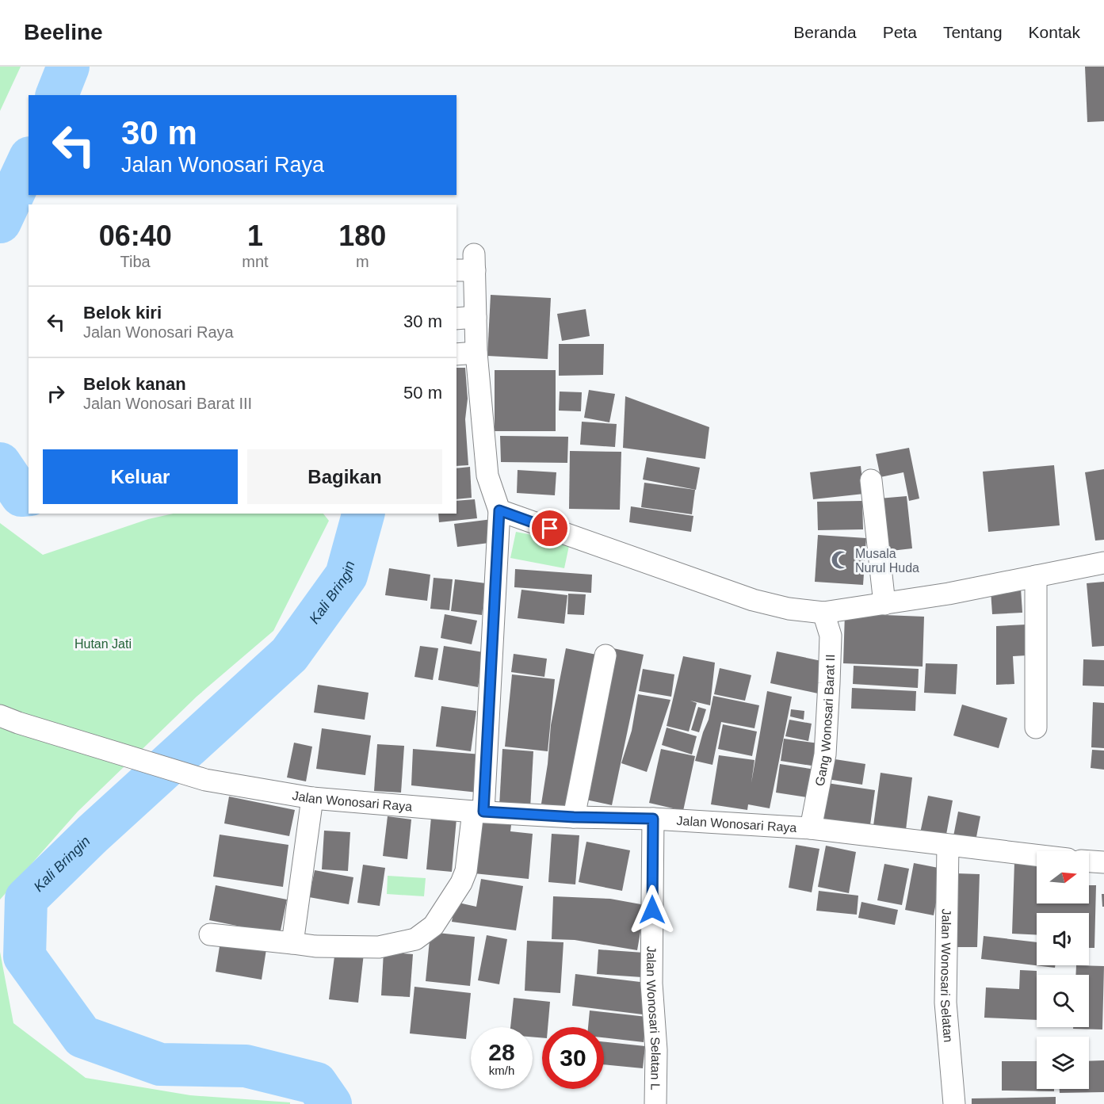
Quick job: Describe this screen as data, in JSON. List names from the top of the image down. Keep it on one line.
{"streets":{"street":["Gang Wonosari Barat II","Jalan Wonosari Raya","Jalan Wonosari Selatan","Jalan Wonosari Selatan L"]},"crossings":[["Gang Wonosari Barat II","Jalan Wonosari Raya"],["Jalan Wonosari Raya","Jalan Wonosari Selatan"],["Jalan Wonosari Raya","Jalan Wonosari Selatan L"]],"water":["Kali Bringin"],"parks":["Hutan Jati"],"places":{"mosque":["Musala Nurul Huda"]},"north":"right","page":{"header":"Beeline","nav":["Beranda","Peta","Tentang","Kontak"],"turn":["30 m","Jalan Wonosari Raya"],"eta":["06:40","Tiba","1","mnt","180","m"],"list":[{"name":"Belok kiri","note":"Jalan Wonosari Raya","value":"30 m"},{"name":"Belok kanan","note":"Jalan Wonosari Barat III","value":"50 m"}],"buttons":["Keluar","Bagikan"],"speed":"28 km/h","limit":"30"}}
